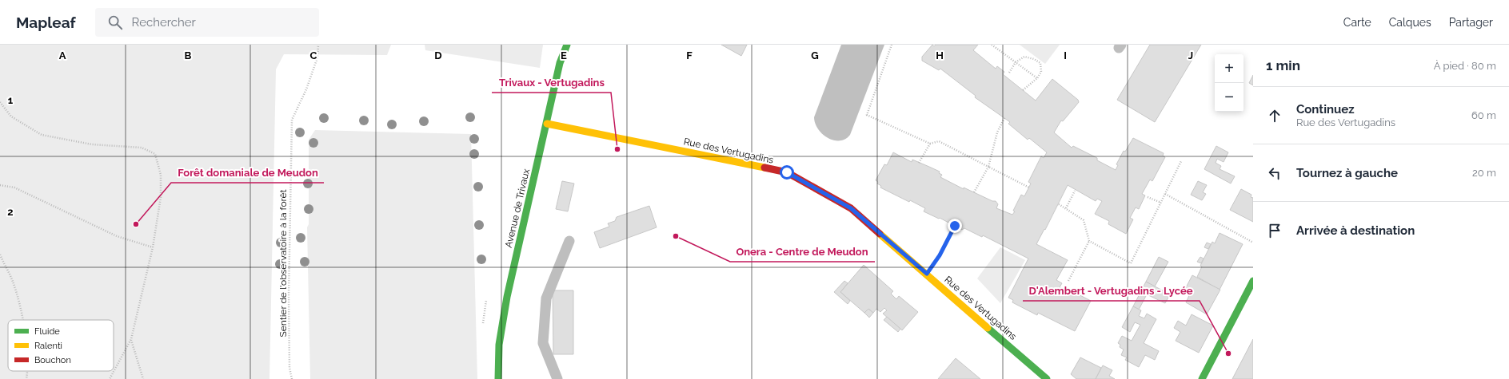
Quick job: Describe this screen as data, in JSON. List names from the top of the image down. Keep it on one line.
{"streets":{"street":["Rue des Vertugadins","Avenue de Trivaux"],"path":["Sentier de l'observatoire à la forêt"]},"crossings":[["Rue des Vertugadins","Avenue de Trivaux"]],"places":["Trivaux - Vertugadins","Forêt domaniale de Meudon","Onera - Centre de Meudon","D'Alembert - Vertugadins - Lycée"],"legend":["Fluide","Ralenti","Bouchon"],"page":{"header":"Mapleaf","search":"Rechercher","nav":["Carte","Calques","Partager"],"heading":["1 min","À pied · 80 m"],"map_buttons":["+","−"],"list":[["Continuez","Rue des Vertugadins","60 m"],["Tournez à gauche","20 m"],"Arrivée à destination"]},"grid":{"columns":["A","B","C","D","E","F","G","H","I","J"],"rows":["1","2"]}}
